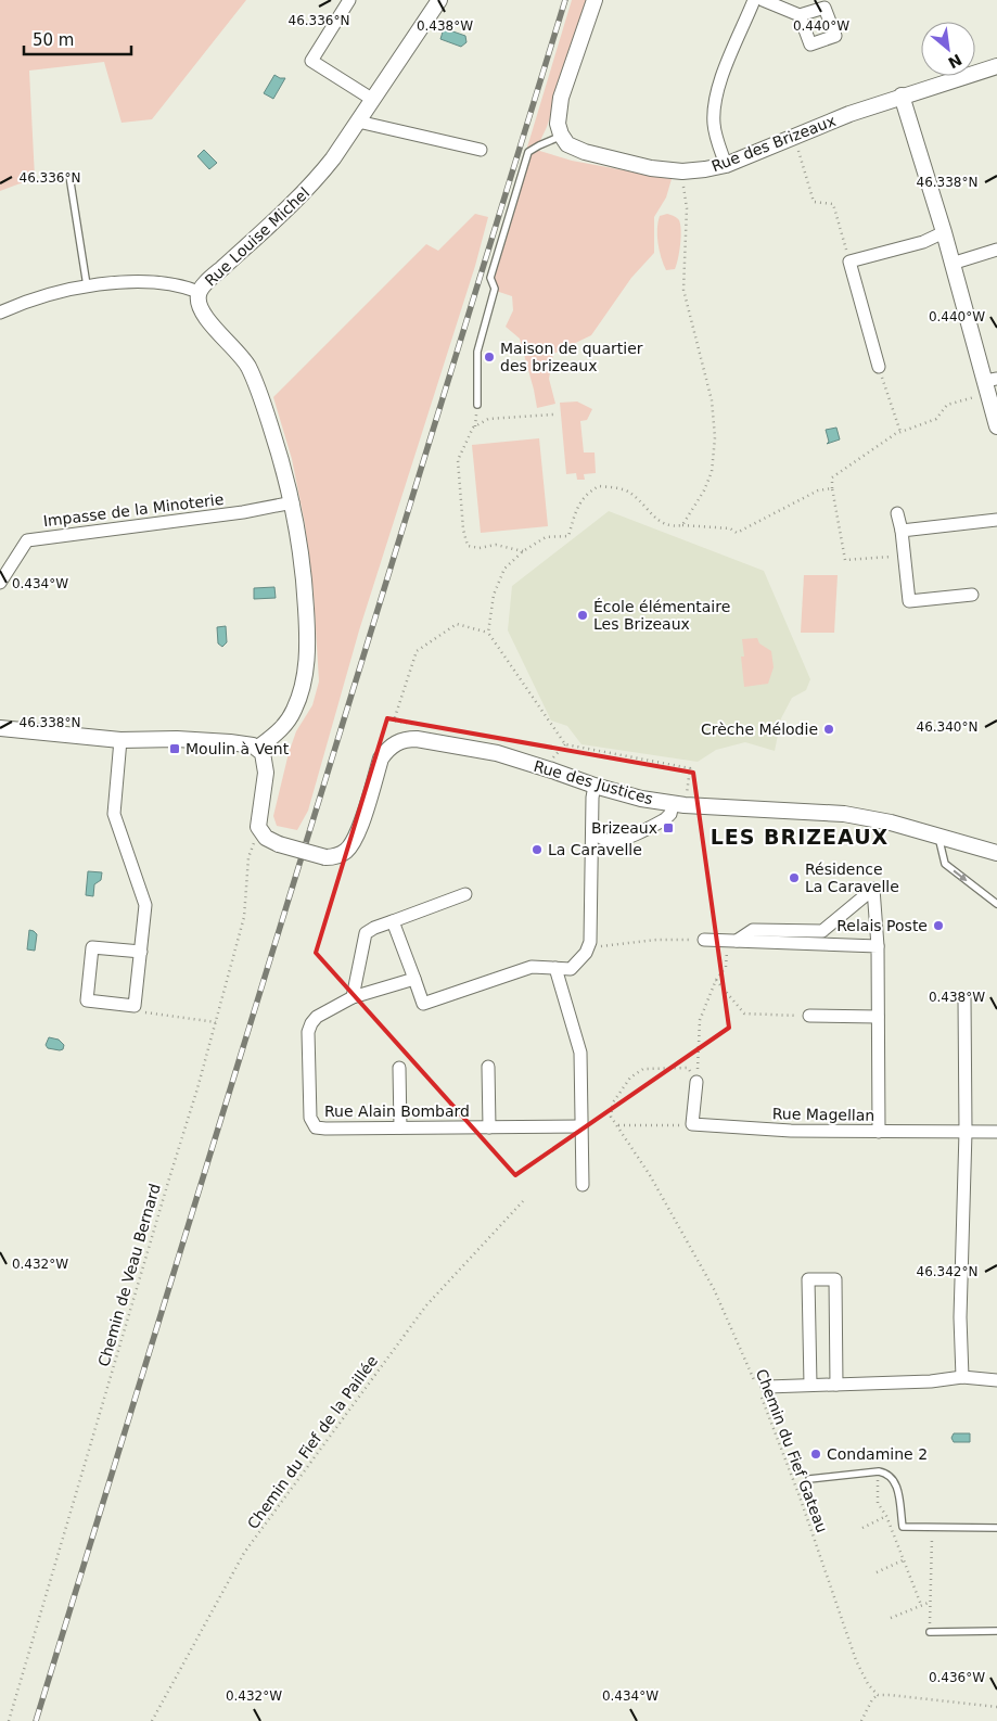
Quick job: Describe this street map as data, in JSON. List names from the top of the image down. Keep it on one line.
{"streets":{"street":["Rue des Brizeaux","Rue Louise Michel","Impasse de la Minoterie","Rue des Justices","Rue Alain Bombard","Rue Magellan"],"path":["Chemin de Veau Bernard","Chemin du Fief de la Paillée","Chemin du Fief Gateau"]},"crossings":[["Rue des Justices","Chemin de Veau Bernard"]],"districts":["LES BRIZEAUX"],"places":{"other":["Maison de quartier des brizeaux","École élémentaire Les Brizeaux","Crèche Mélodie","La Caravelle","Résidence La Caravelle","Relais Poste","Condamine 2"],"transit":["Moulin à Vent","Brizeaux"]},"scale_bar":"50 m","north":"bottom right","coordinates":["46.336°N","0.438°W","0.440°W","46.338°N","0.434°W","46.340°N","0.432°W","46.342°N","0.436°W"]}
